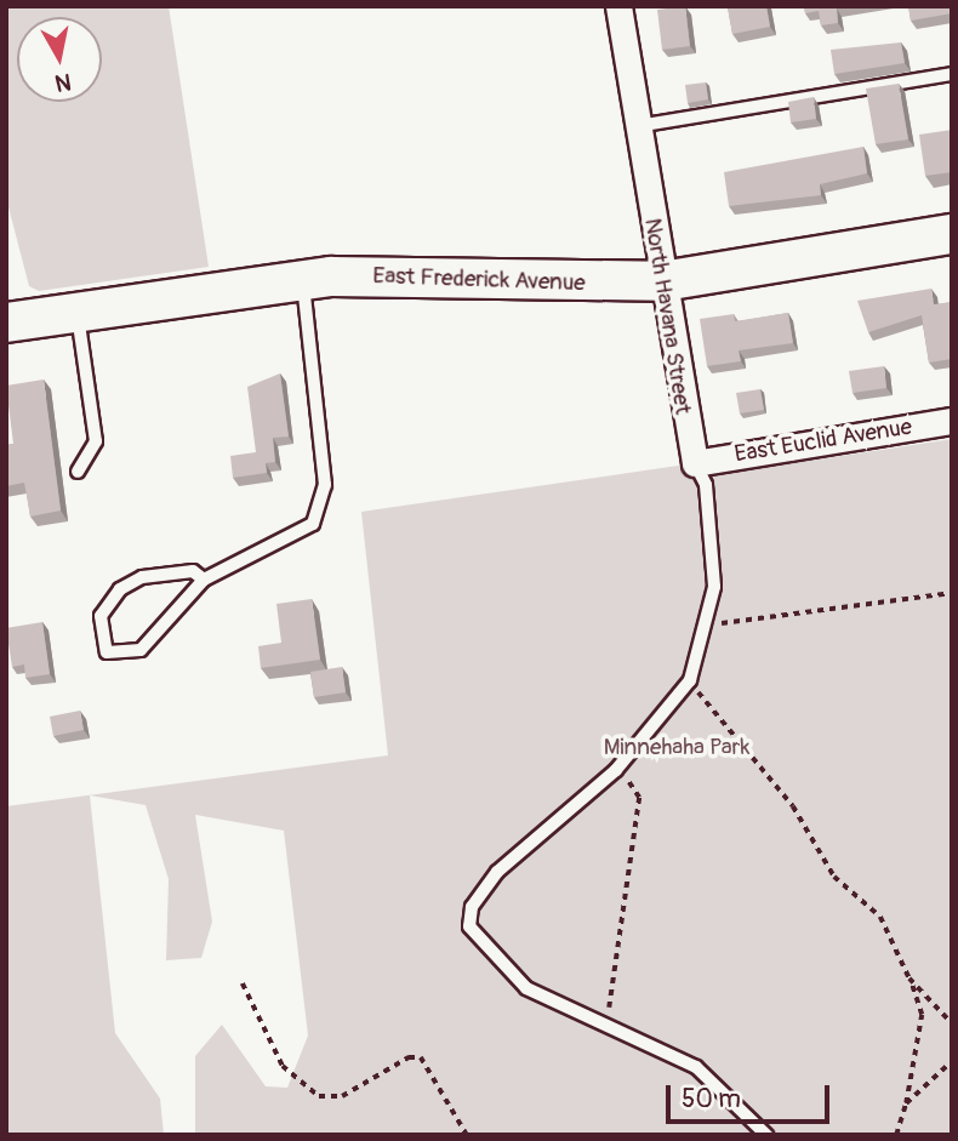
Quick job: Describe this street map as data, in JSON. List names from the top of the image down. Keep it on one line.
{"streets":{"main road":["East Frederick Avenue"],"street":["North Havana Street","East Euclid Avenue"]},"crossings":[["East Frederick Avenue","North Havana Street"],["North Havana Street","East Euclid Avenue"]],"parks":["Minnehaha Park"],"scale_bar":"50 m","north":"bottom"}
